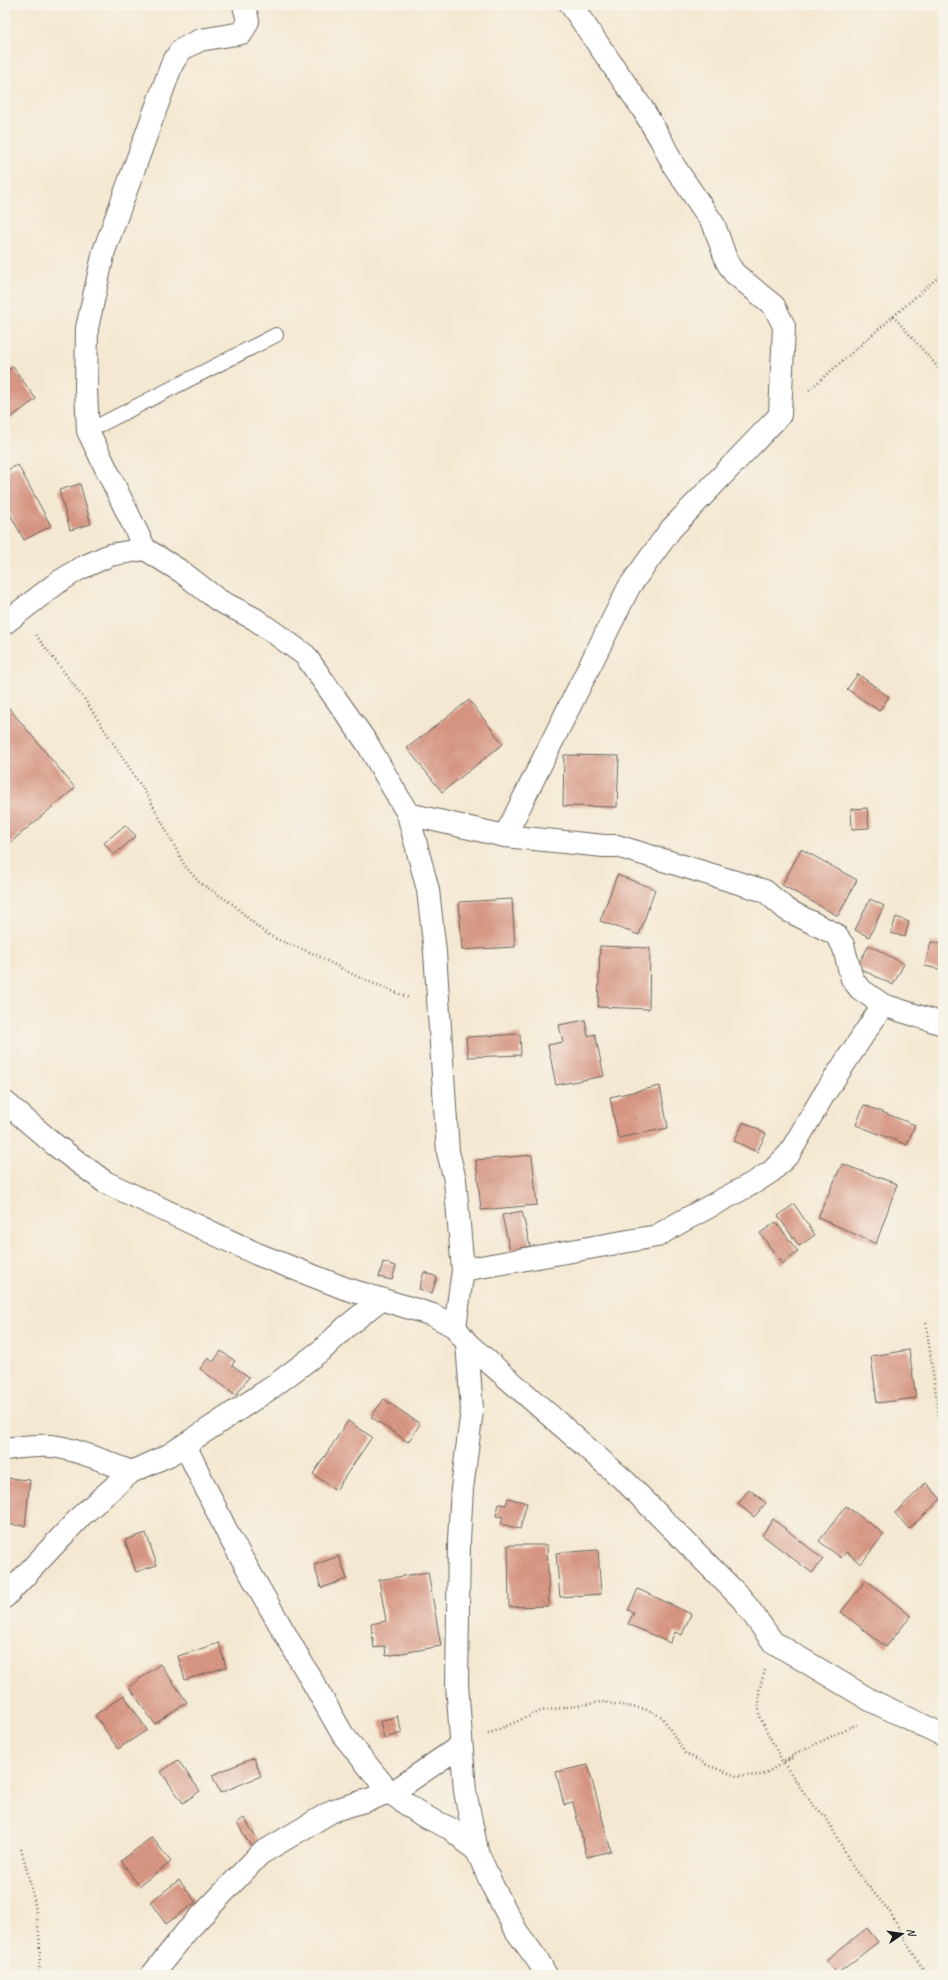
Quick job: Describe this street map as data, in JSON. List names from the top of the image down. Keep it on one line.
{"north":"right"}
